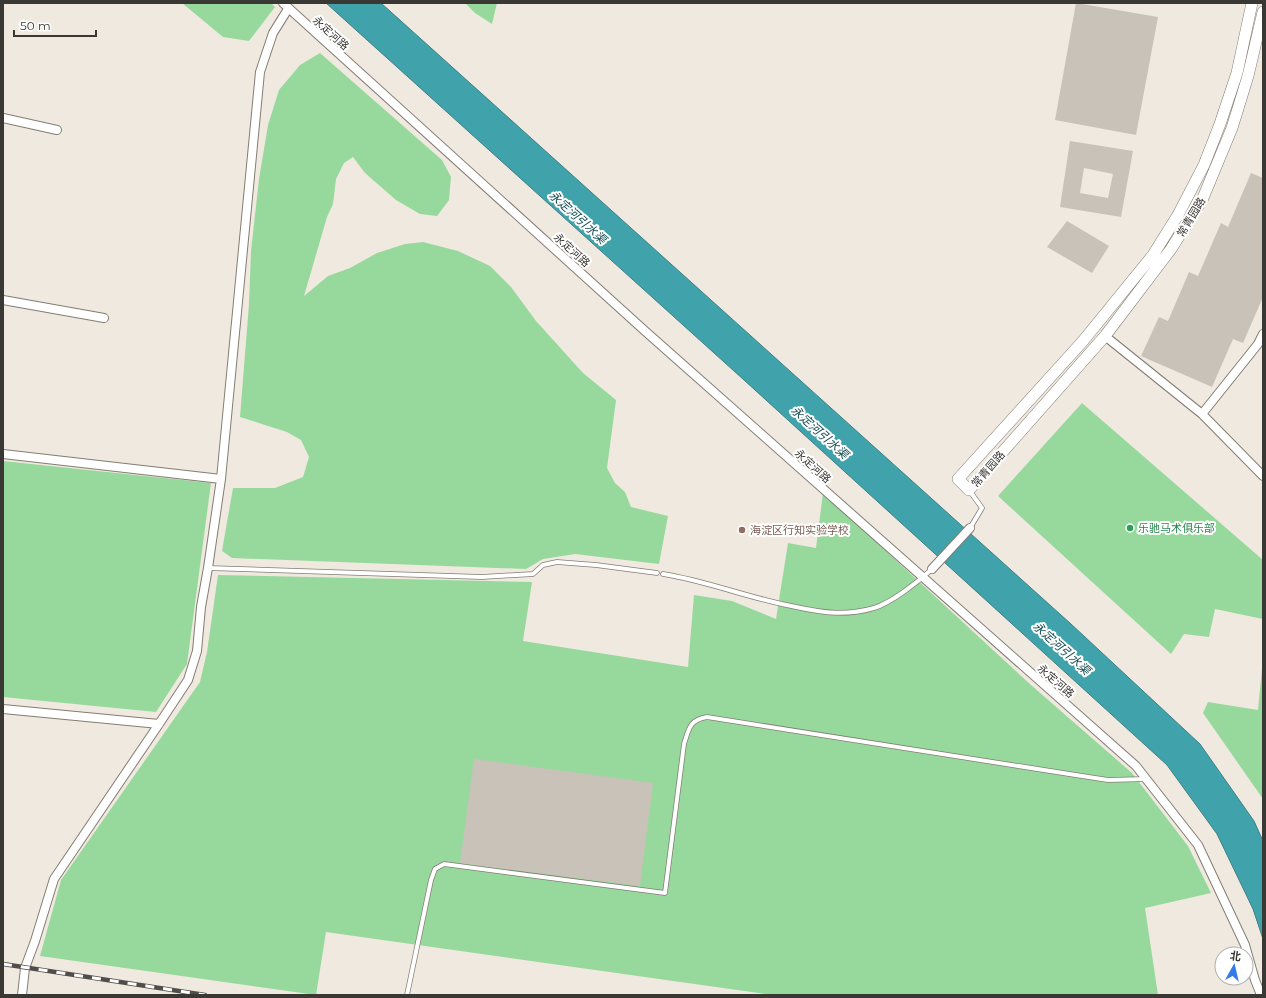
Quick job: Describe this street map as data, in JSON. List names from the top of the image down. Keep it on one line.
{"streets":{"street":["永定河路","常青园路"]},"water":["永定河引水渠"],"places":["乐驰马术俱乐部","海淀区行知实验学校"],"scale_bar":"50 m","north":"top"}
